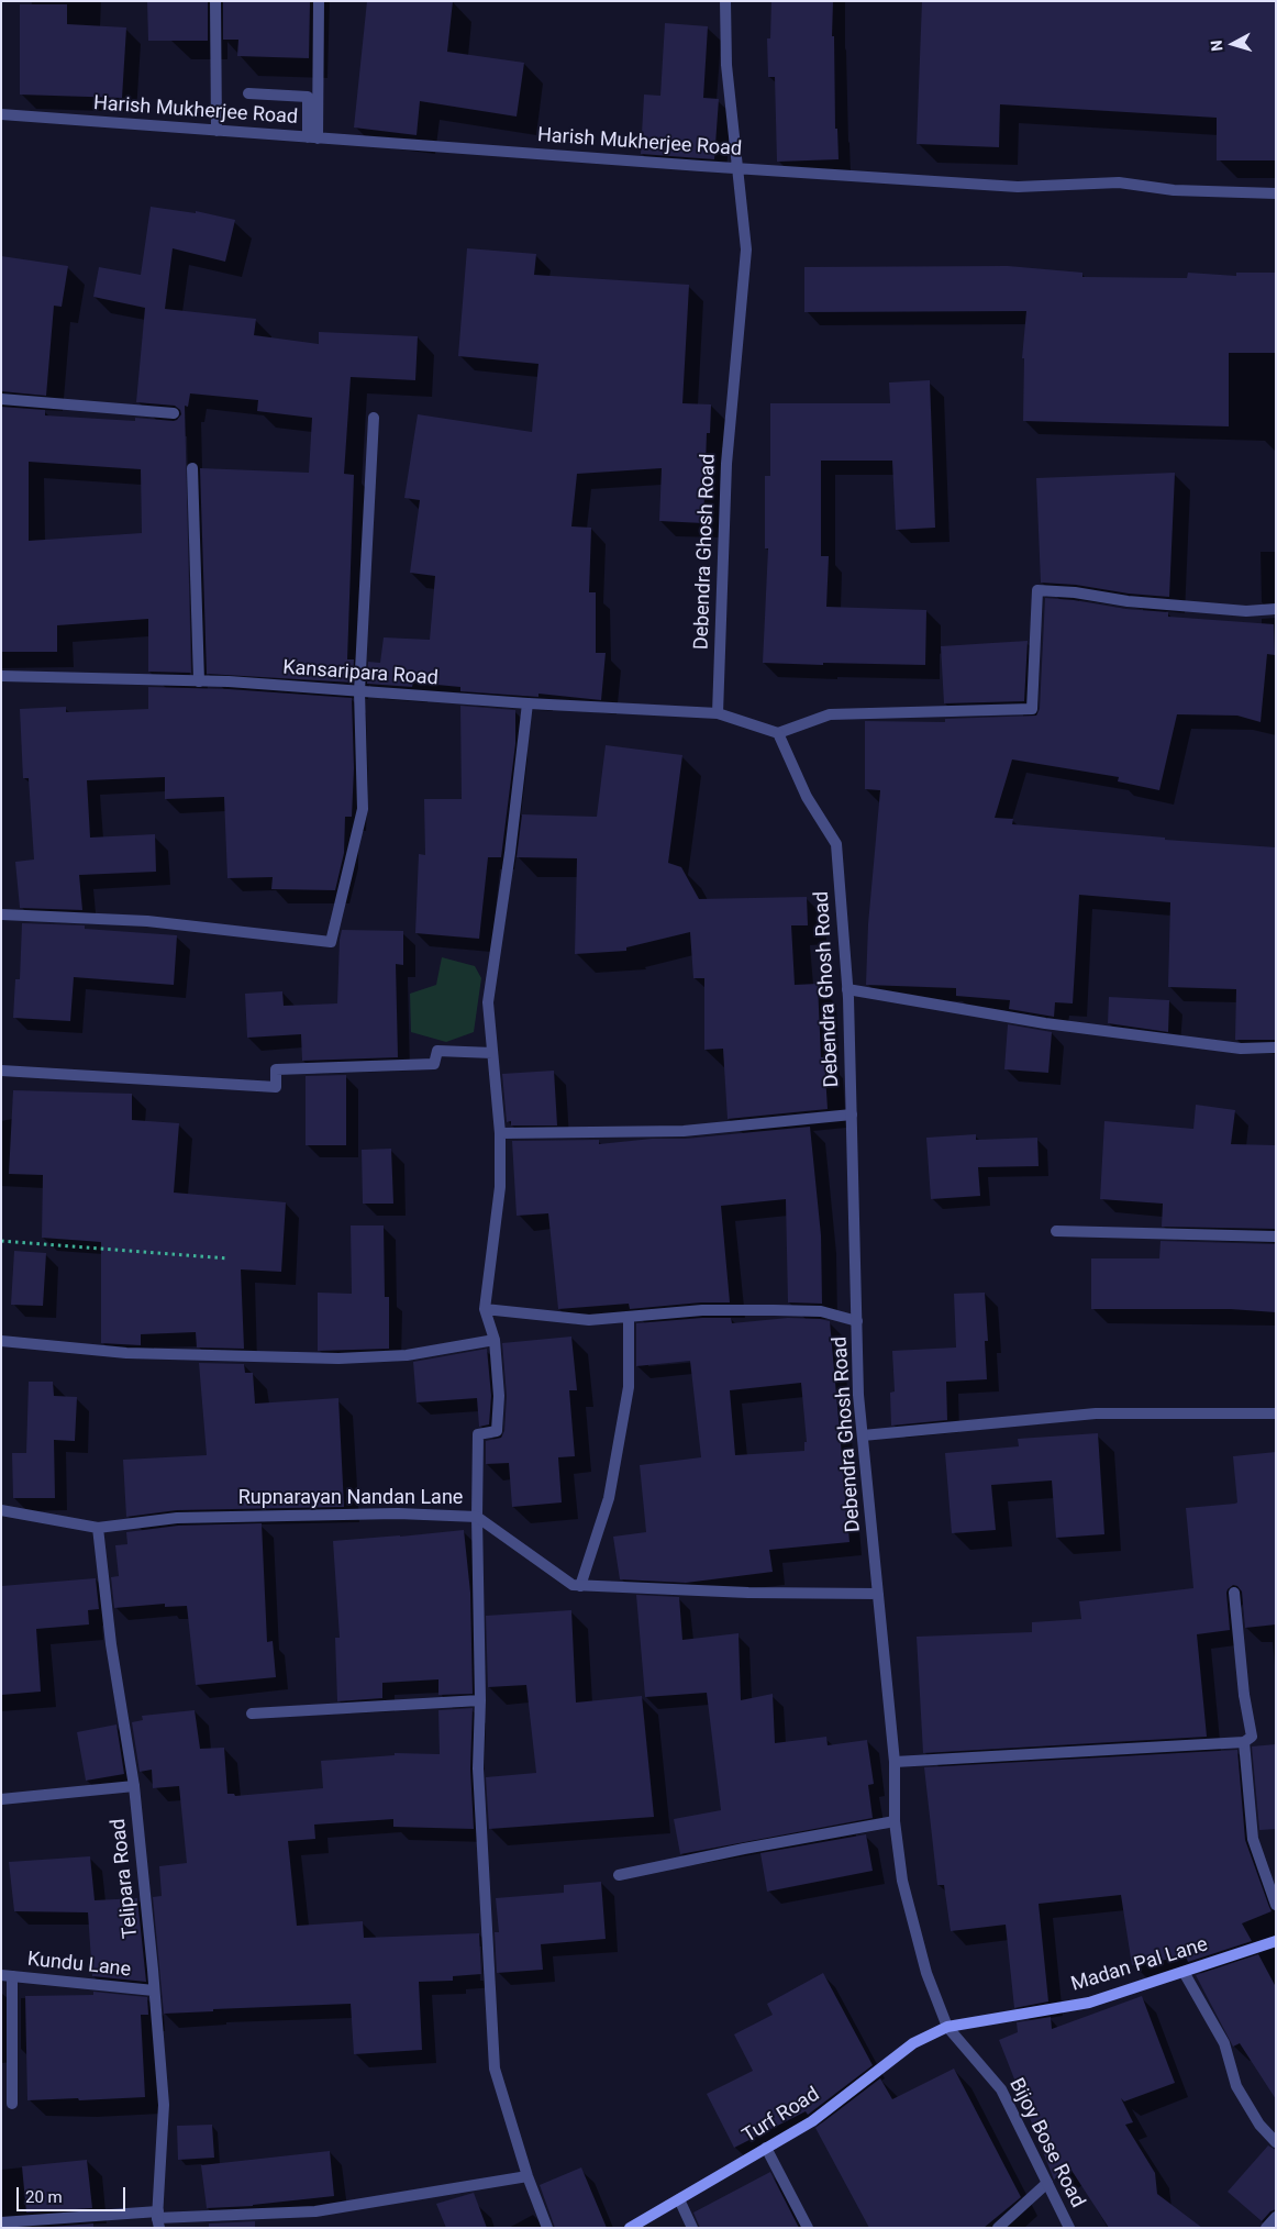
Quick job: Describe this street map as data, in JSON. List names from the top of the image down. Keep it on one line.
{"streets":{"street":["Harish Mukherjee Road","Debendra Ghosh Road","Kansaripara Road","Rupnarayan Nandan Lane","Telipara Road","Kundu Lane","Madan Pal Lane","Turf Road","Bijoy Bose Road"]},"crossings":[["Harish Mukherjee Road","Debendra Ghosh Road"],["Debendra Ghosh Road","Kansaripara Road"],["Debendra Ghosh Road","Rupnarayan Nandan Lane"],["Debendra Ghosh Road","Madan Pal Lane"],["Debendra Ghosh Road","Turf Road"],["Debendra Ghosh Road","Bijoy Bose Road"],["Rupnarayan Nandan Lane","Telipara Road"],["Telipara Road","Kundu Lane"],["Madan Pal Lane","Turf Road"],["Madan Pal Lane","Bijoy Bose Road"],["Turf Road","Bijoy Bose Road"]],"scale_bar":"20 m","north":"left"}
